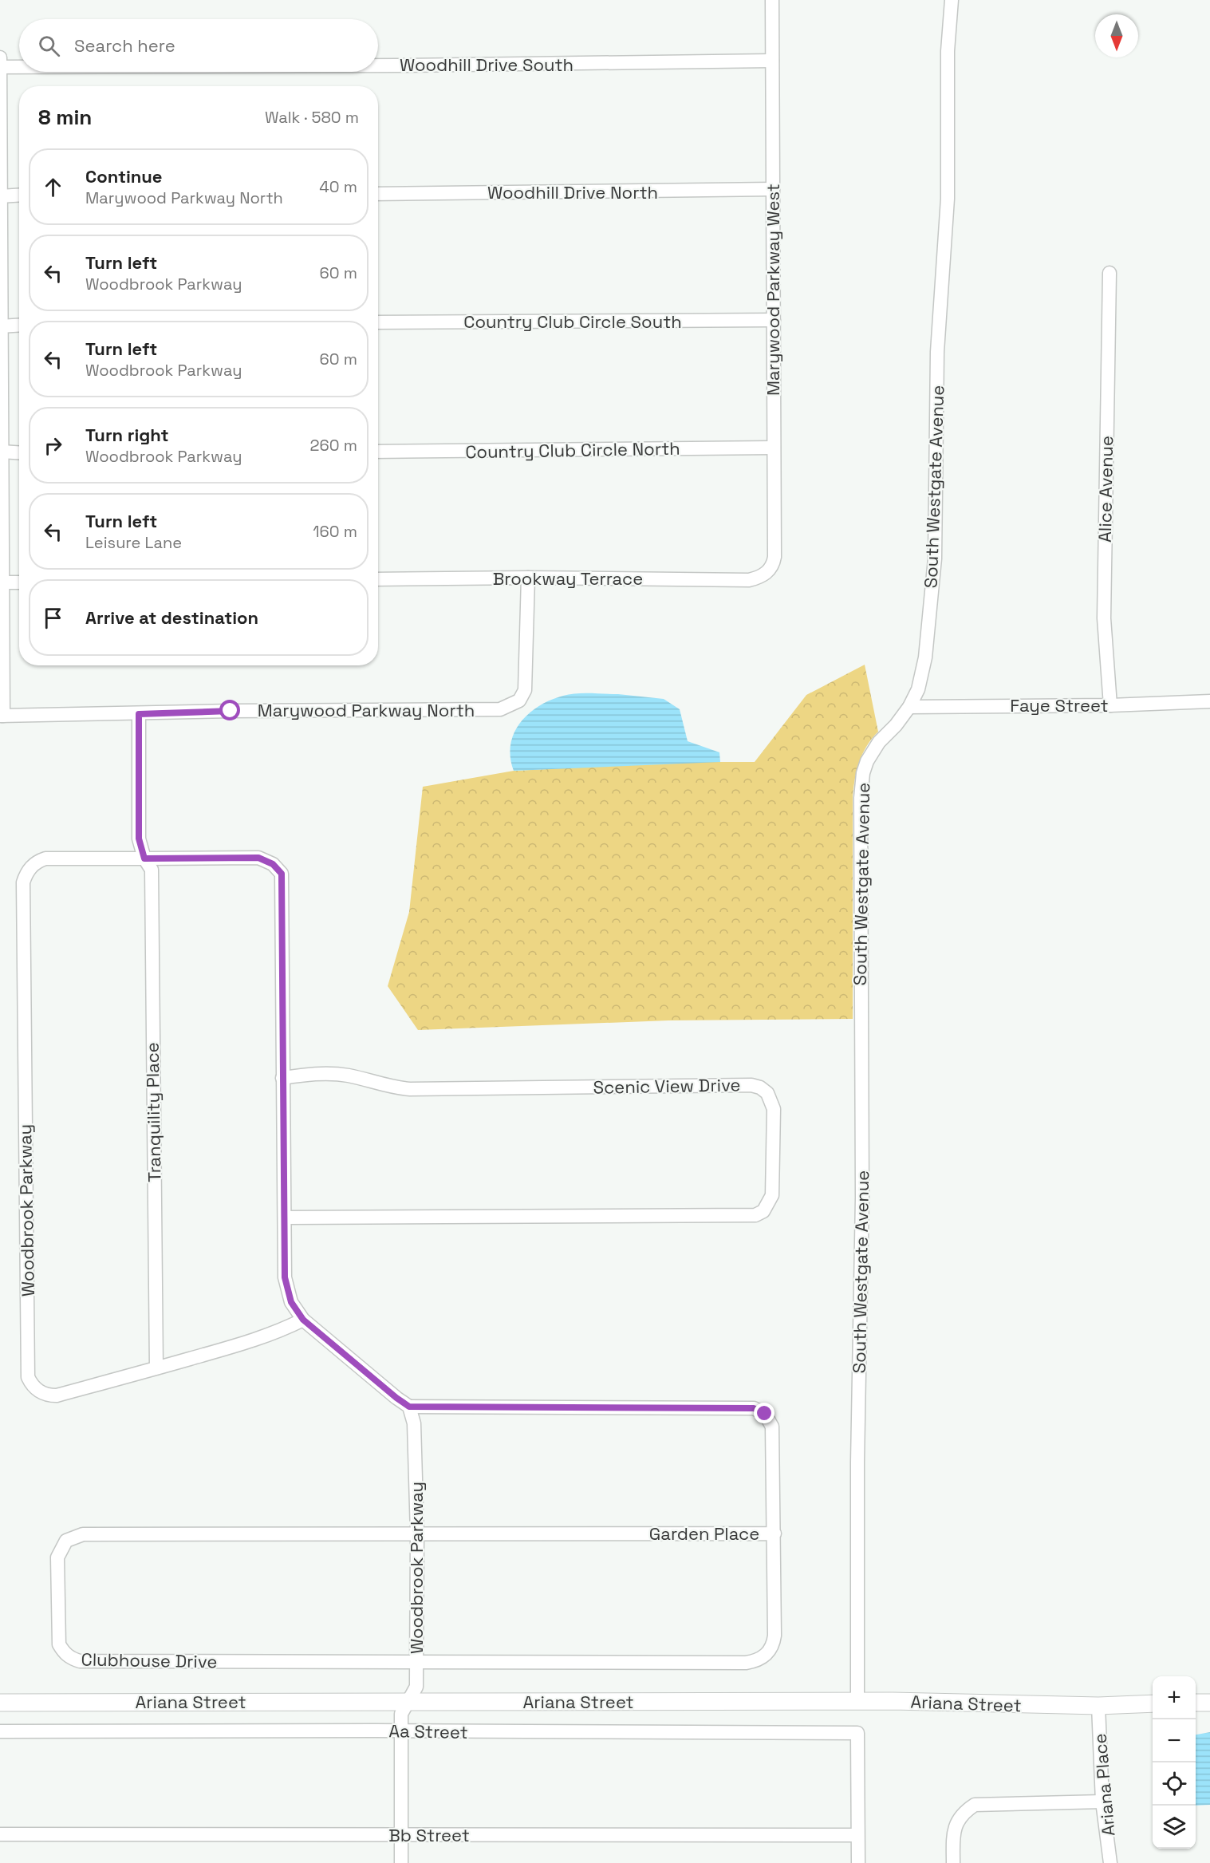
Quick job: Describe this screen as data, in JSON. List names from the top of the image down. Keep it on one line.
{"streets":{"street":["Woodhill Drive South","Woodhill Drive North","Marywood Parkway West","Country Club Circle South","Country Club Circle North","South Westgate Avenue","Alice Avenue","Brookway Terrace","Faye Street","Marywood Parkway North","Scenic View Drive","Tranquility Place","Woodbrook Parkway","Garden Place","Clubhouse Drive","Ariana Street","Aa Street","Ariana Place","Bb Street"]},"crossings":[["Woodhill Drive South","Marywood Parkway West"],["Woodhill Drive North","Marywood Parkway West"],["Marywood Parkway West","Country Club Circle South"],["Marywood Parkway West","Country Club Circle North"],["Marywood Parkway West","Brookway Terrace"],["South Westgate Avenue","Faye Street"],["South Westgate Avenue","Ariana Street"],["Alice Avenue","Faye Street"],["Brookway Terrace","Marywood Parkway North"],["Scenic View Drive","Woodbrook Parkway"],["Tranquility Place","Woodbrook Parkway"],["Woodbrook Parkway","Garden Place"],["Woodbrook Parkway","Clubhouse Drive"],["Woodbrook Parkway","Ariana Street"],["Woodbrook Parkway","Aa Street"],["Woodbrook Parkway","Bb Street"],["Garden Place","Clubhouse Drive"],["Ariana Street","Ariana Place"],["Aa Street","Bb Street"]],"north":"bottom","page":{"search":"Search here","heading":["8 min","Walk · 580 m"],"list":[["Continue","Marywood Parkway North","40 m"],["Turn left","Woodbrook Parkway","60 m"],["Turn left","Woodbrook Parkway","60 m"],["Turn right","Woodbrook Parkway","260 m"],["Turn left","Leisure Lane","160 m"],"Arrive at destination"],"map_buttons":["+","−"]}}
